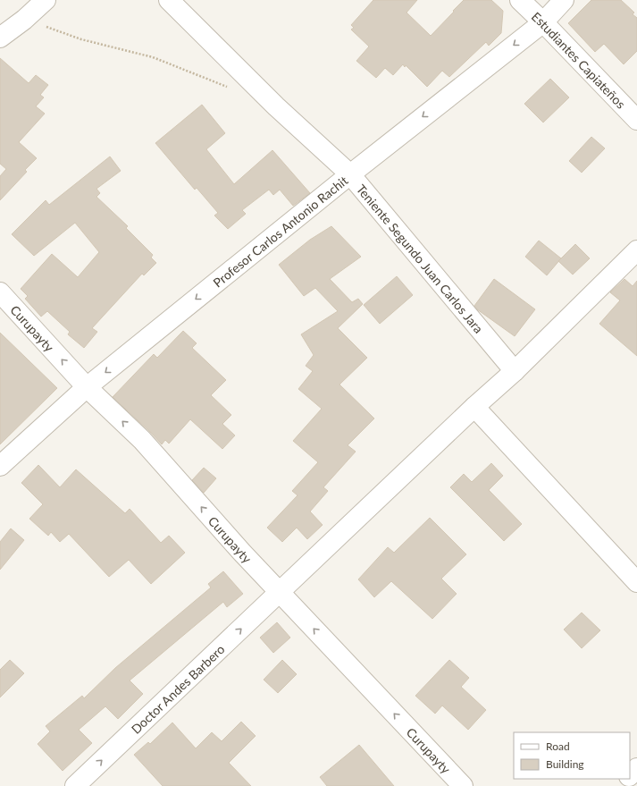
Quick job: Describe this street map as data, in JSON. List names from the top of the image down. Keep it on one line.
{"streets":{"street":["Estudiantes Capiateños","Profesor Carlos Antonio Rachit","Teniente Segundo Juan Carlos Jara","Curupayty","Doctor Andes Barbero"]},"crossings":[["Estudiantes Capiateños","Profesor Carlos Antonio Rachit"],["Profesor Carlos Antonio Rachit","Teniente Segundo Juan Carlos Jara"],["Profesor Carlos Antonio Rachit","Curupayty"],["Teniente Segundo Juan Carlos Jara","Doctor Andes Barbero"],["Curupayty","Doctor Andes Barbero"]],"one_way":["Profesor Carlos Antonio Rachit","Curupayty","Doctor Andes Barbero"],"legend":["Road","Building"]}
